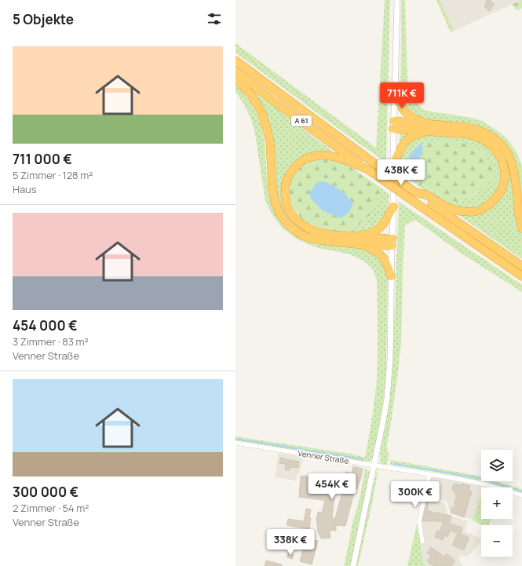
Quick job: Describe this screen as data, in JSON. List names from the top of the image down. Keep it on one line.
{"streets":{"highway":["A 61"],"street":["Venner Straße"]},"page":{"heading":"5 Objekte","list":[{"name":"711 000 €","note":"5 Zimmer · 128 m² · Haus"},{"name":"454 000 €","note":"3 Zimmer · 83 m² · Venner Straße"},{"name":"300 000 €","note":"2 Zimmer · 54 m² · Venner Straße"}],"price":["711K €","438K €","454K €","300K €","338K €"],"map_buttons":["+","−"]}}
